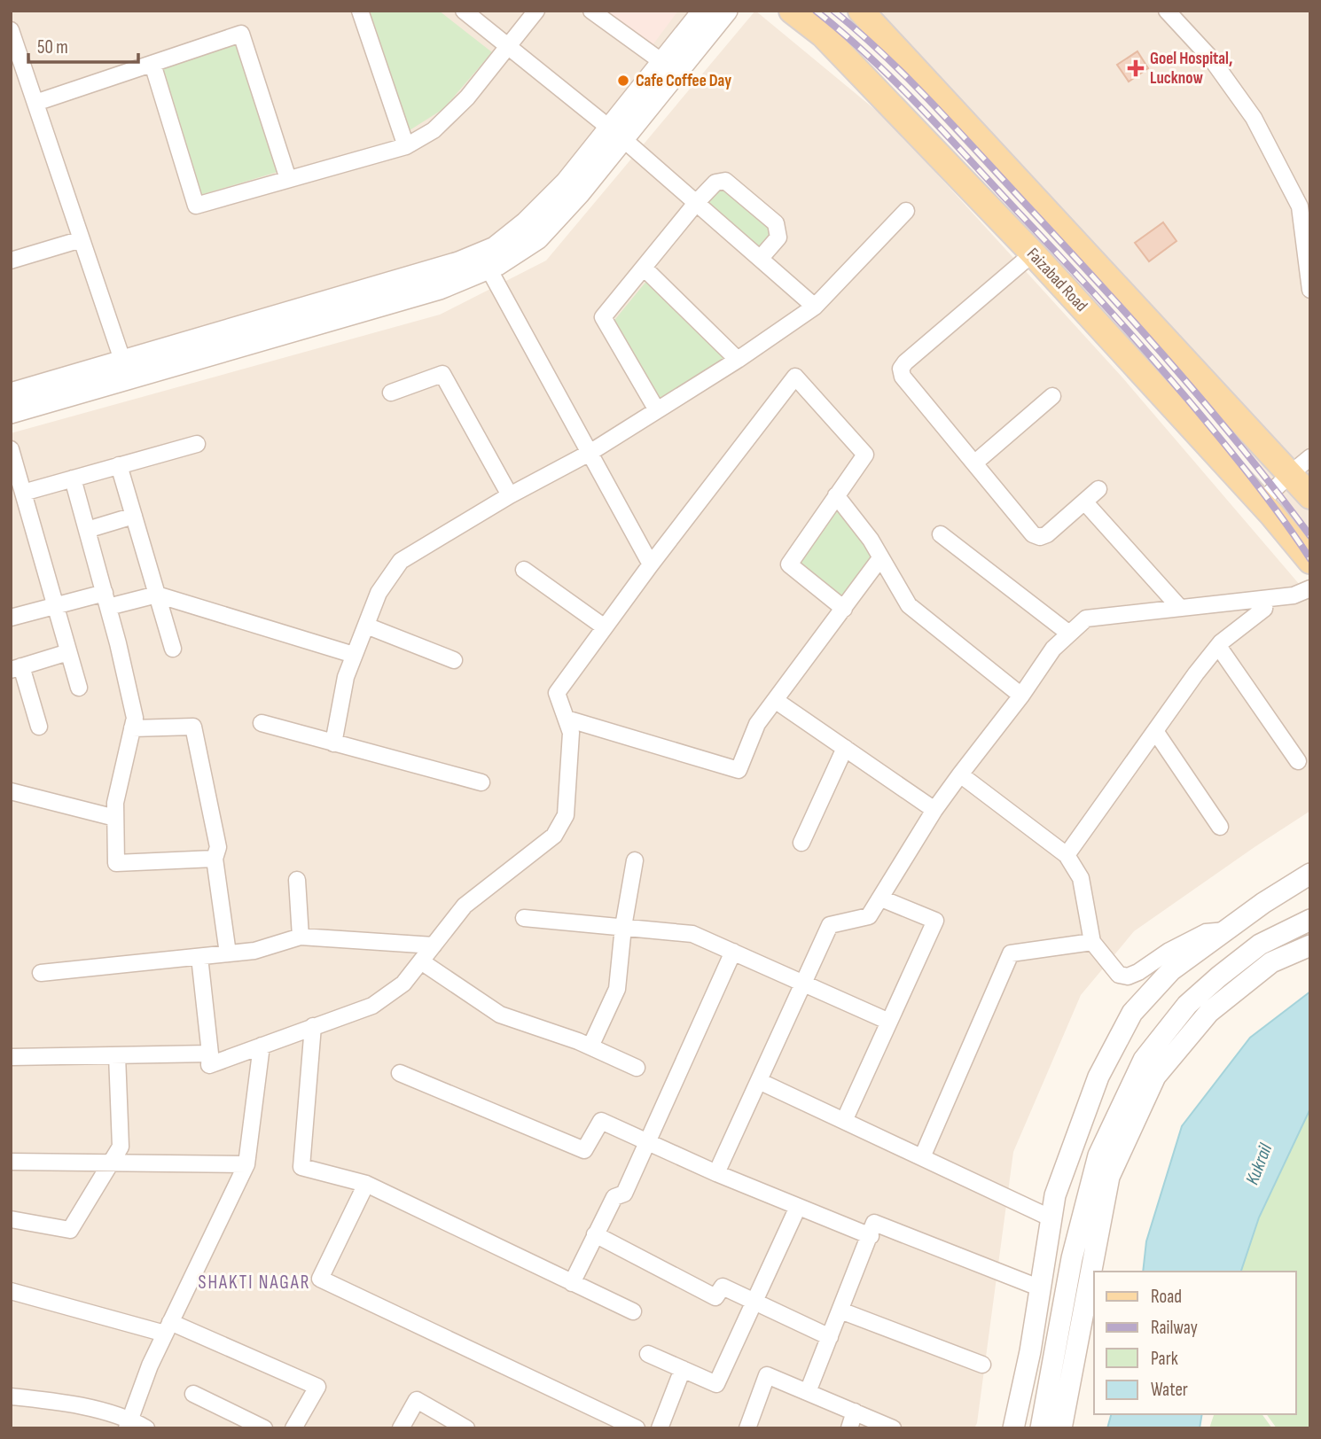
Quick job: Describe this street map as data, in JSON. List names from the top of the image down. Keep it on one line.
{"streets":{"main road":["Faizabad Road"]},"districts":["SHAKTI NAGAR"],"water":["Kukrail"],"places":{"health":["Goel Hospital, Lucknow"],"other":["Cafe Coffee Day"]},"legend":["Road","Railway","Park","Water"],"scale_bar":"50 m"}
